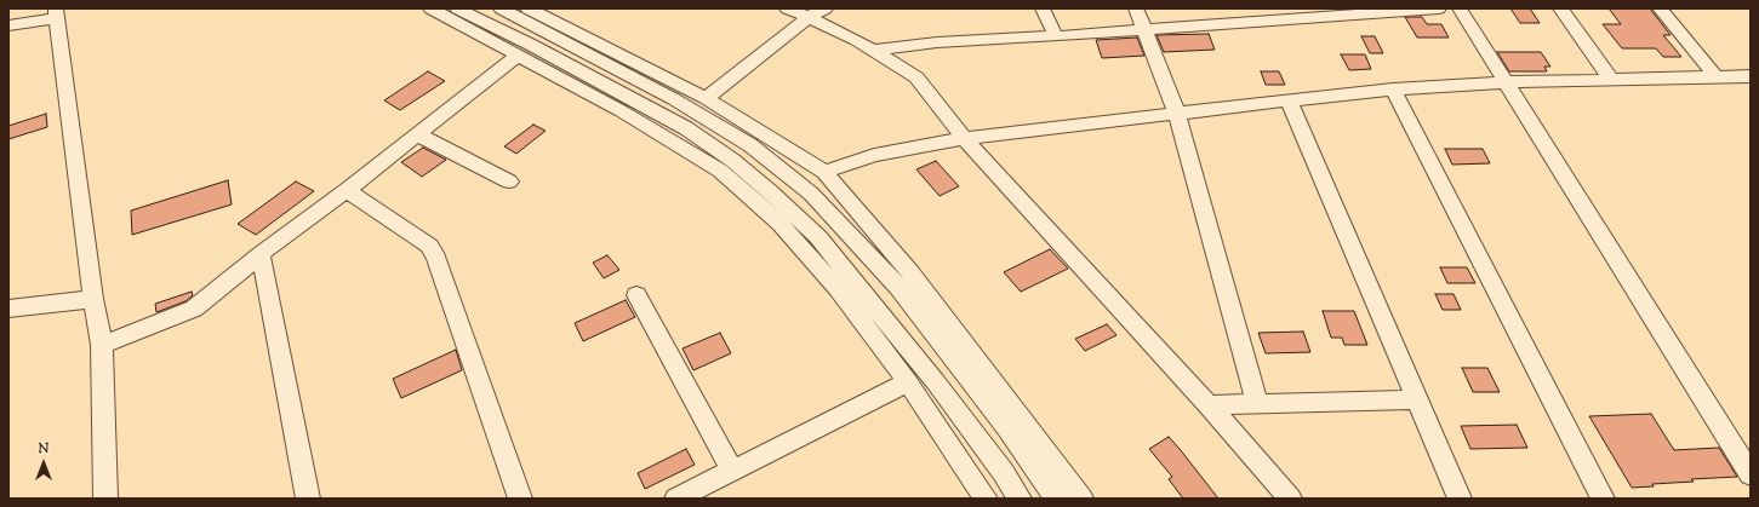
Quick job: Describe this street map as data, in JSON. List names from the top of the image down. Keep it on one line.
{"north":"top"}
